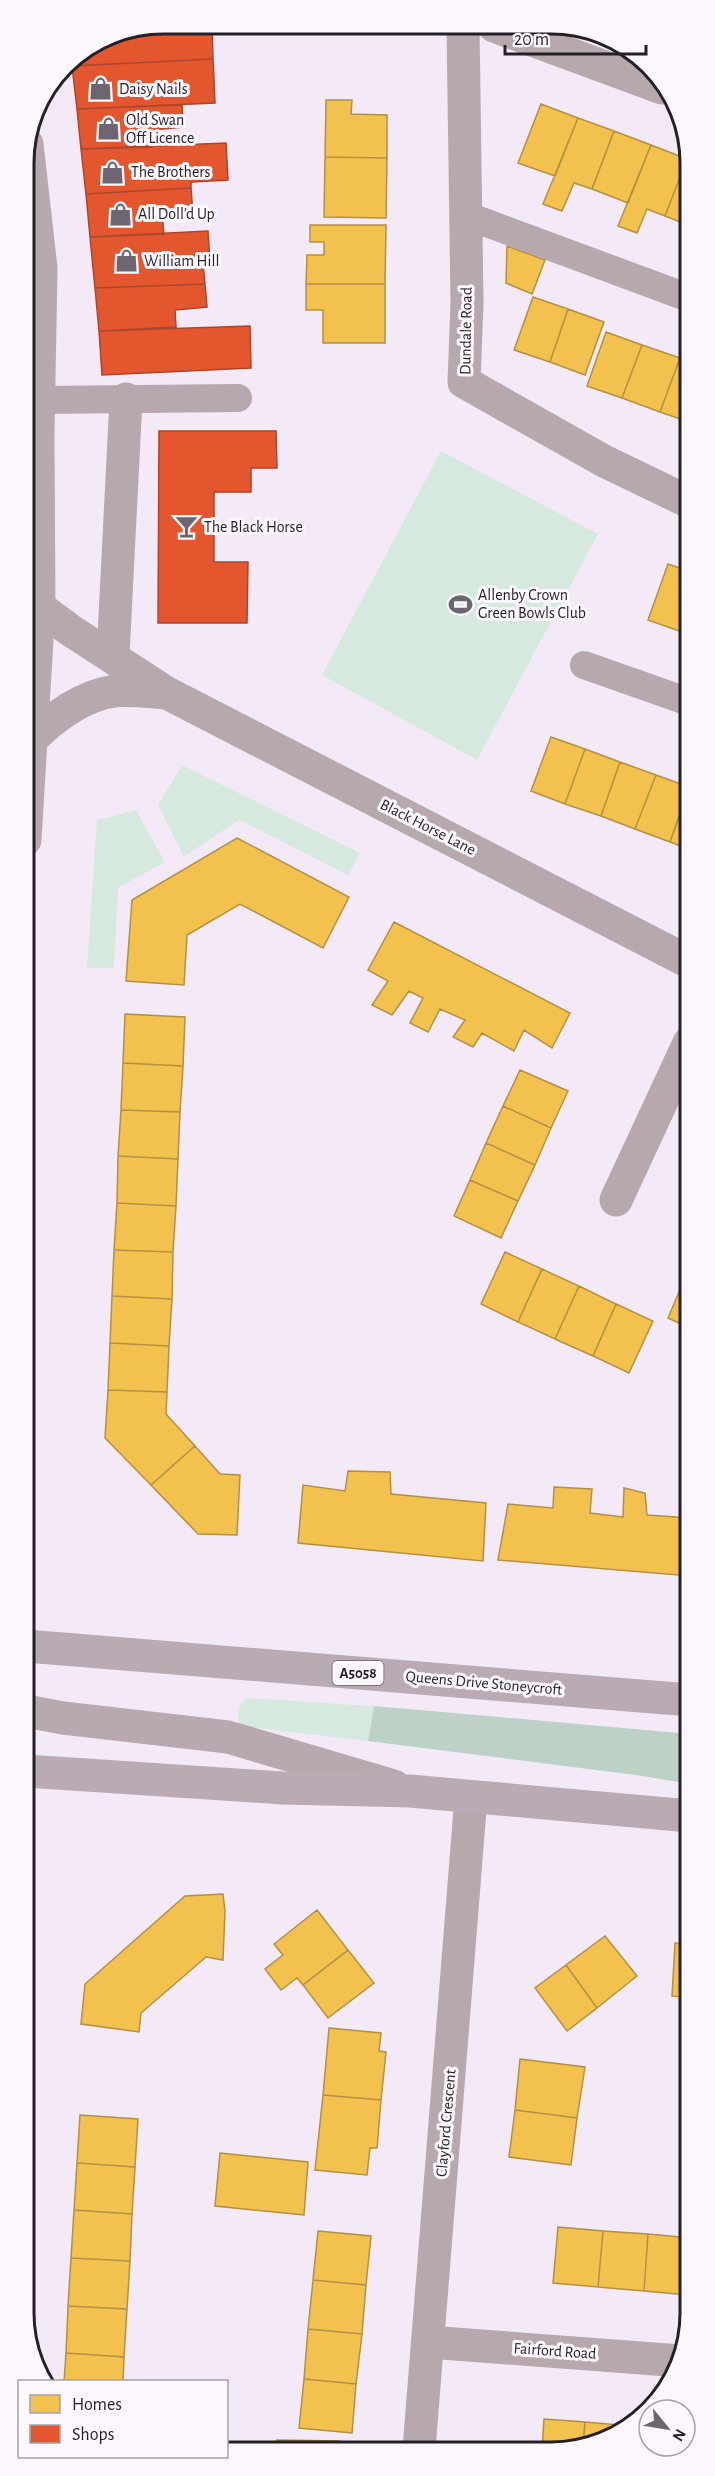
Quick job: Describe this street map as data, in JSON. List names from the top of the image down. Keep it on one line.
{"streets":{"highway":["A5058","Queens Drive Stoneycroft"],"street":["Dundale Road","Black Horse Lane","Clayford Crescent","Fairford Road"]},"crossings":[["Clayford Crescent","Fairford Road"]],"places":{"shop":["Daisy Nails","Old Swan Off Licence","The Brothers","All Doll'd Up","William Hill"],"bar":["The Black Horse"],"sports":["Allenby Crown Green Bowls Club"]},"legend":["Homes","Shops"],"scale_bar":"20 m","north":"bottom right"}
